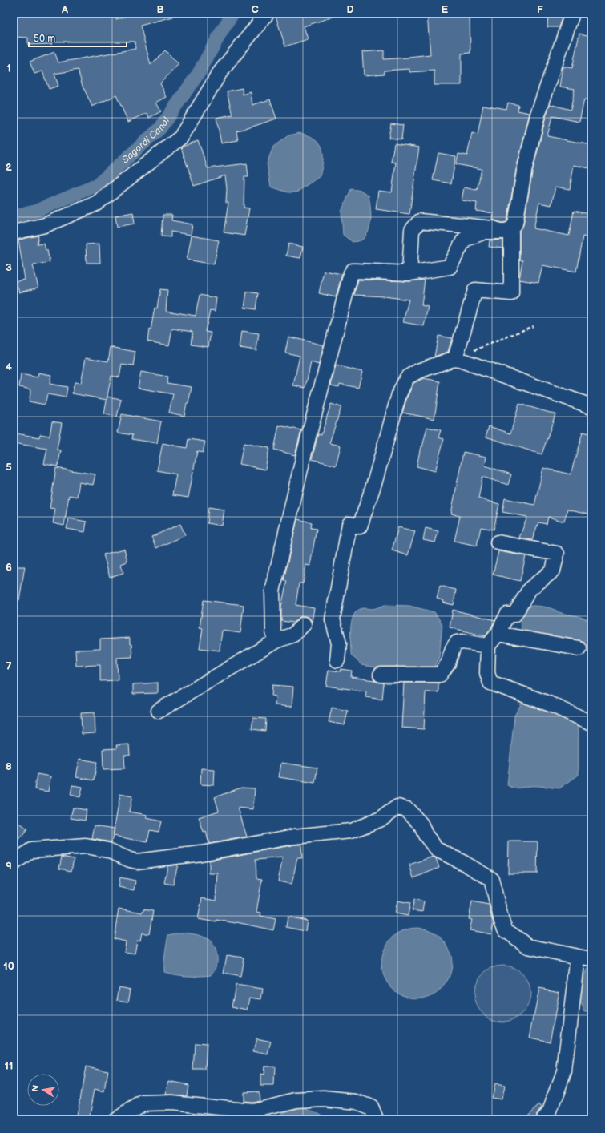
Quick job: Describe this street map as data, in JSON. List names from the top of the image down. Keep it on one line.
{"water":["Sagordi Canal"],"scale_bar":"50 m","north":"left","grid":{"columns":["A","B","C","D","E","F"],"rows":["1","2","3","4","5","6","7","8","9","10","11"]}}
